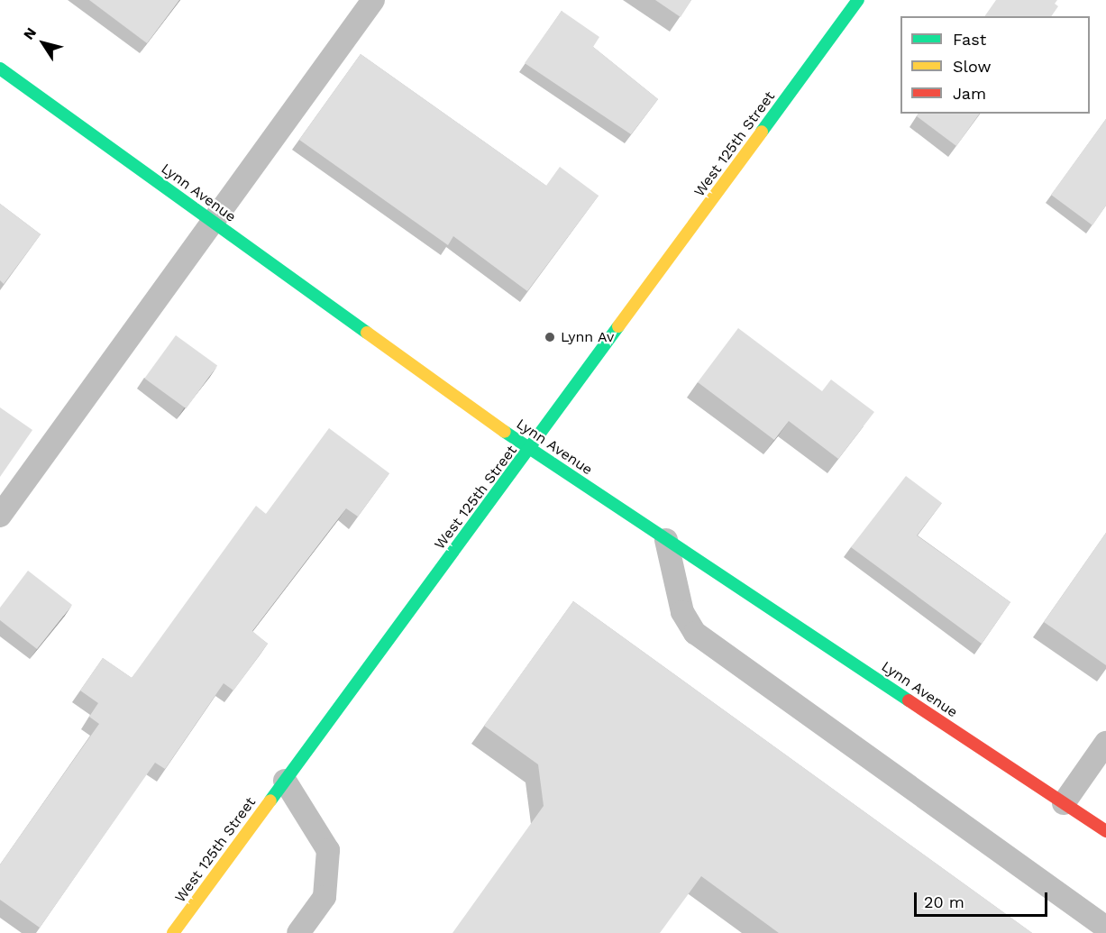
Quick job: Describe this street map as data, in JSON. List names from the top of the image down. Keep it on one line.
{"streets":{"main road":["West 125th Street","Lynn Avenue"]},"crossings":[["West 125th Street","Lynn Avenue"]],"places":["Lynn Av"],"legend":["Fast","Slow","Jam"],"scale_bar":"20 m","north":"top left"}
